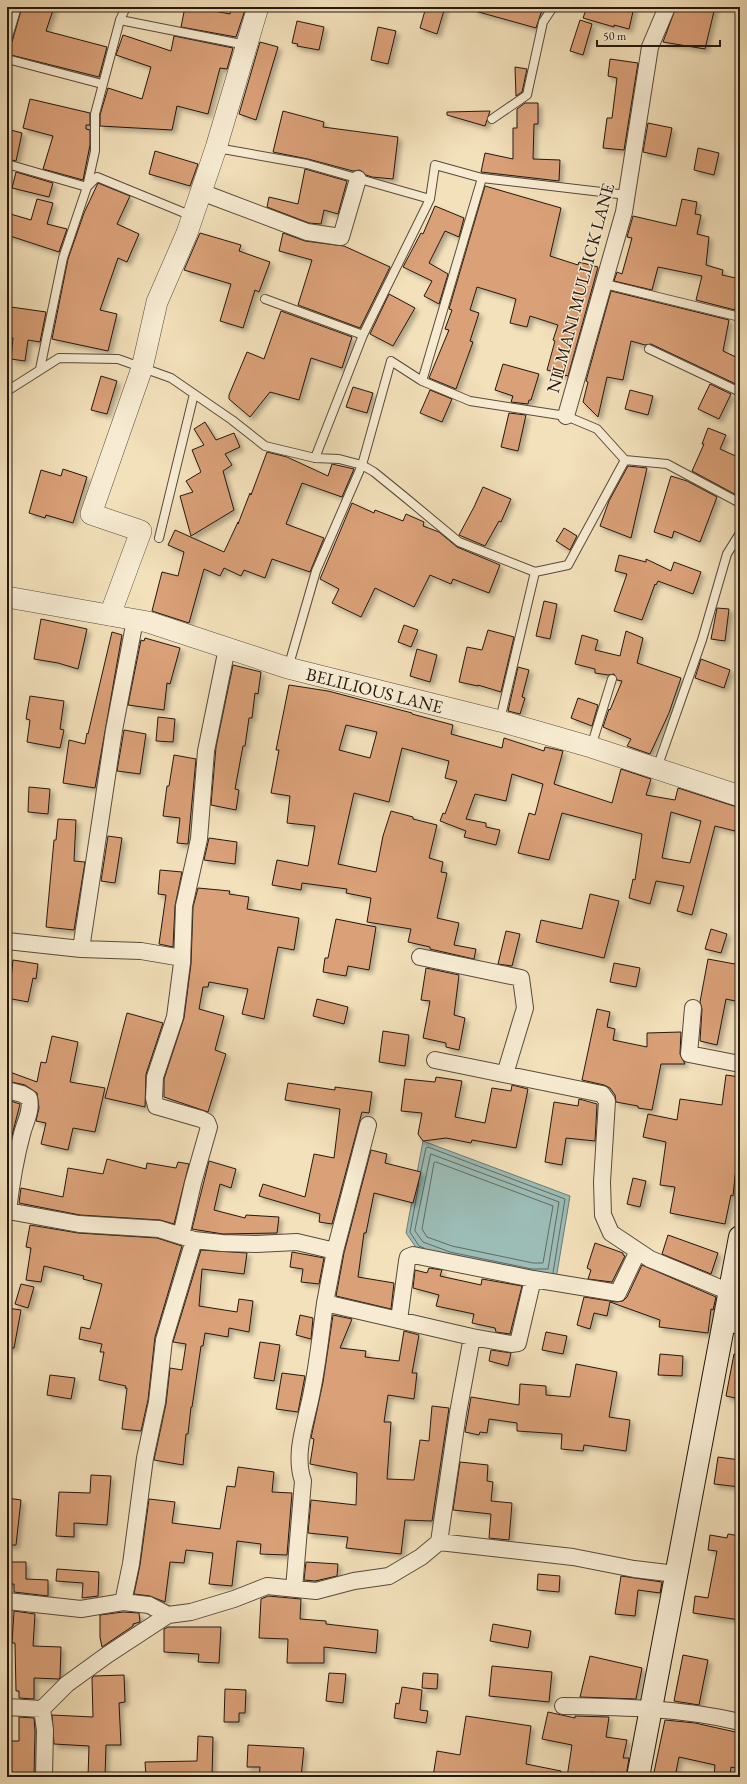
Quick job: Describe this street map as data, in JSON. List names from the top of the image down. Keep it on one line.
{"streets":{"street":["NILMANI MULLICK LANE","BELILIOUS LANE"]},"scale_bar":"50 m"}
